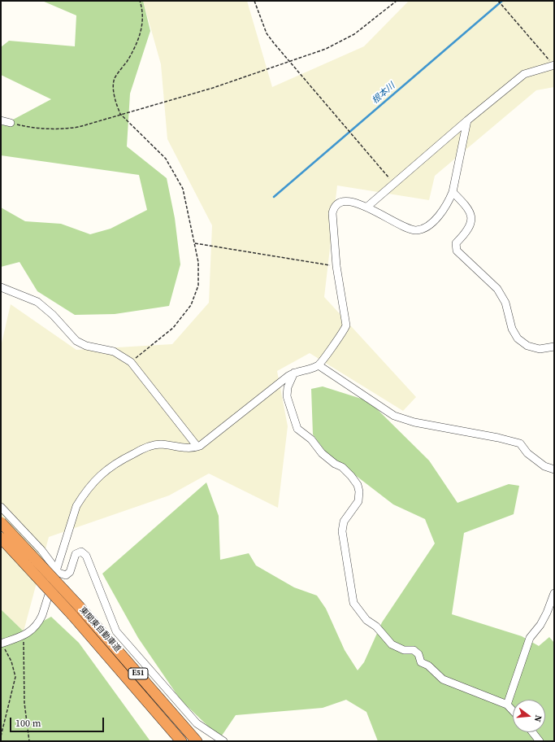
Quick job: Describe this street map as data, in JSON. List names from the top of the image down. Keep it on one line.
{"streets":{"highway":["東関東自動車道","E51"]},"water":["根本川"],"scale_bar":"100 m","north":"right"}
